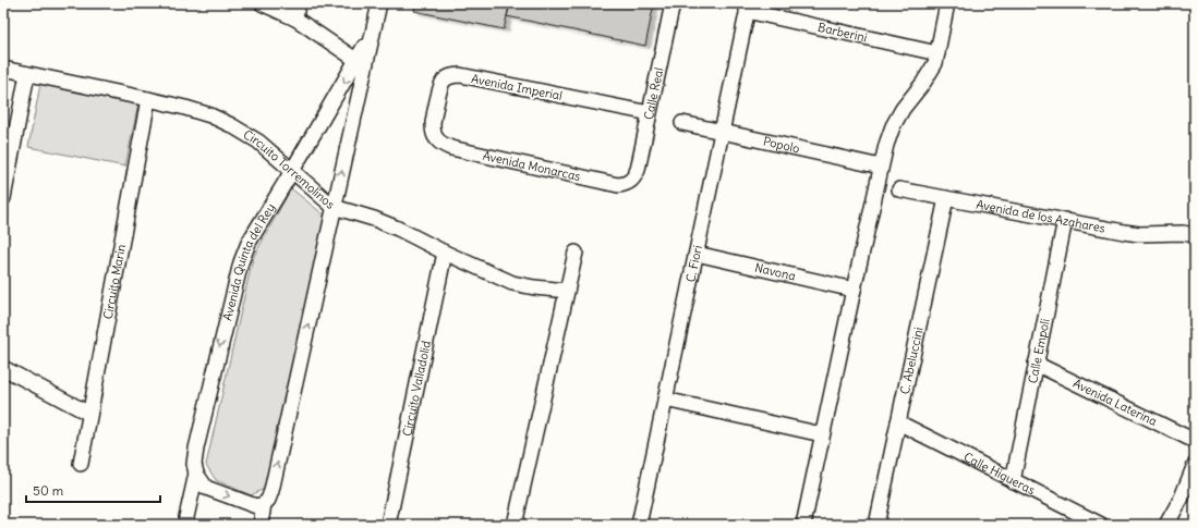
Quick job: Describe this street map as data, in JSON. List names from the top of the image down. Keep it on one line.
{"streets":{"street":["Barberini","Avenida Imperial","Calle Real","Popolo","Avenida Monarcas","Circuito Torremolinos","Avenida de los Azahares","Avenida Quinta del Rey","C. Fiori","Navona","Circuito Marín","Calle Empoli","C. Abeluccini","Circuito Valladolid","Avenida Laterina","Calle Higueras"]},"crossings":[["Barberini","C. Fiori"],["Avenida Imperial","Calle Real"],["Avenida Imperial","Avenida Monarcas"],["Calle Real","Avenida Monarcas"],["Popolo","C. Fiori"],["Circuito Torremolinos","Avenida Quinta del Rey"],["Circuito Torremolinos","Circuito Marín"],["Circuito Torremolinos","Circuito Valladolid"],["Avenida de los Azahares","Calle Empoli"],["Avenida de los Azahares","C. Abeluccini"],["C. Fiori","Navona"],["Calle Empoli","Avenida Laterina"],["Calle Empoli","Calle Higueras"],["C. Abeluccini","Calle Higueras"]],"scale_bar":"50 m"}
